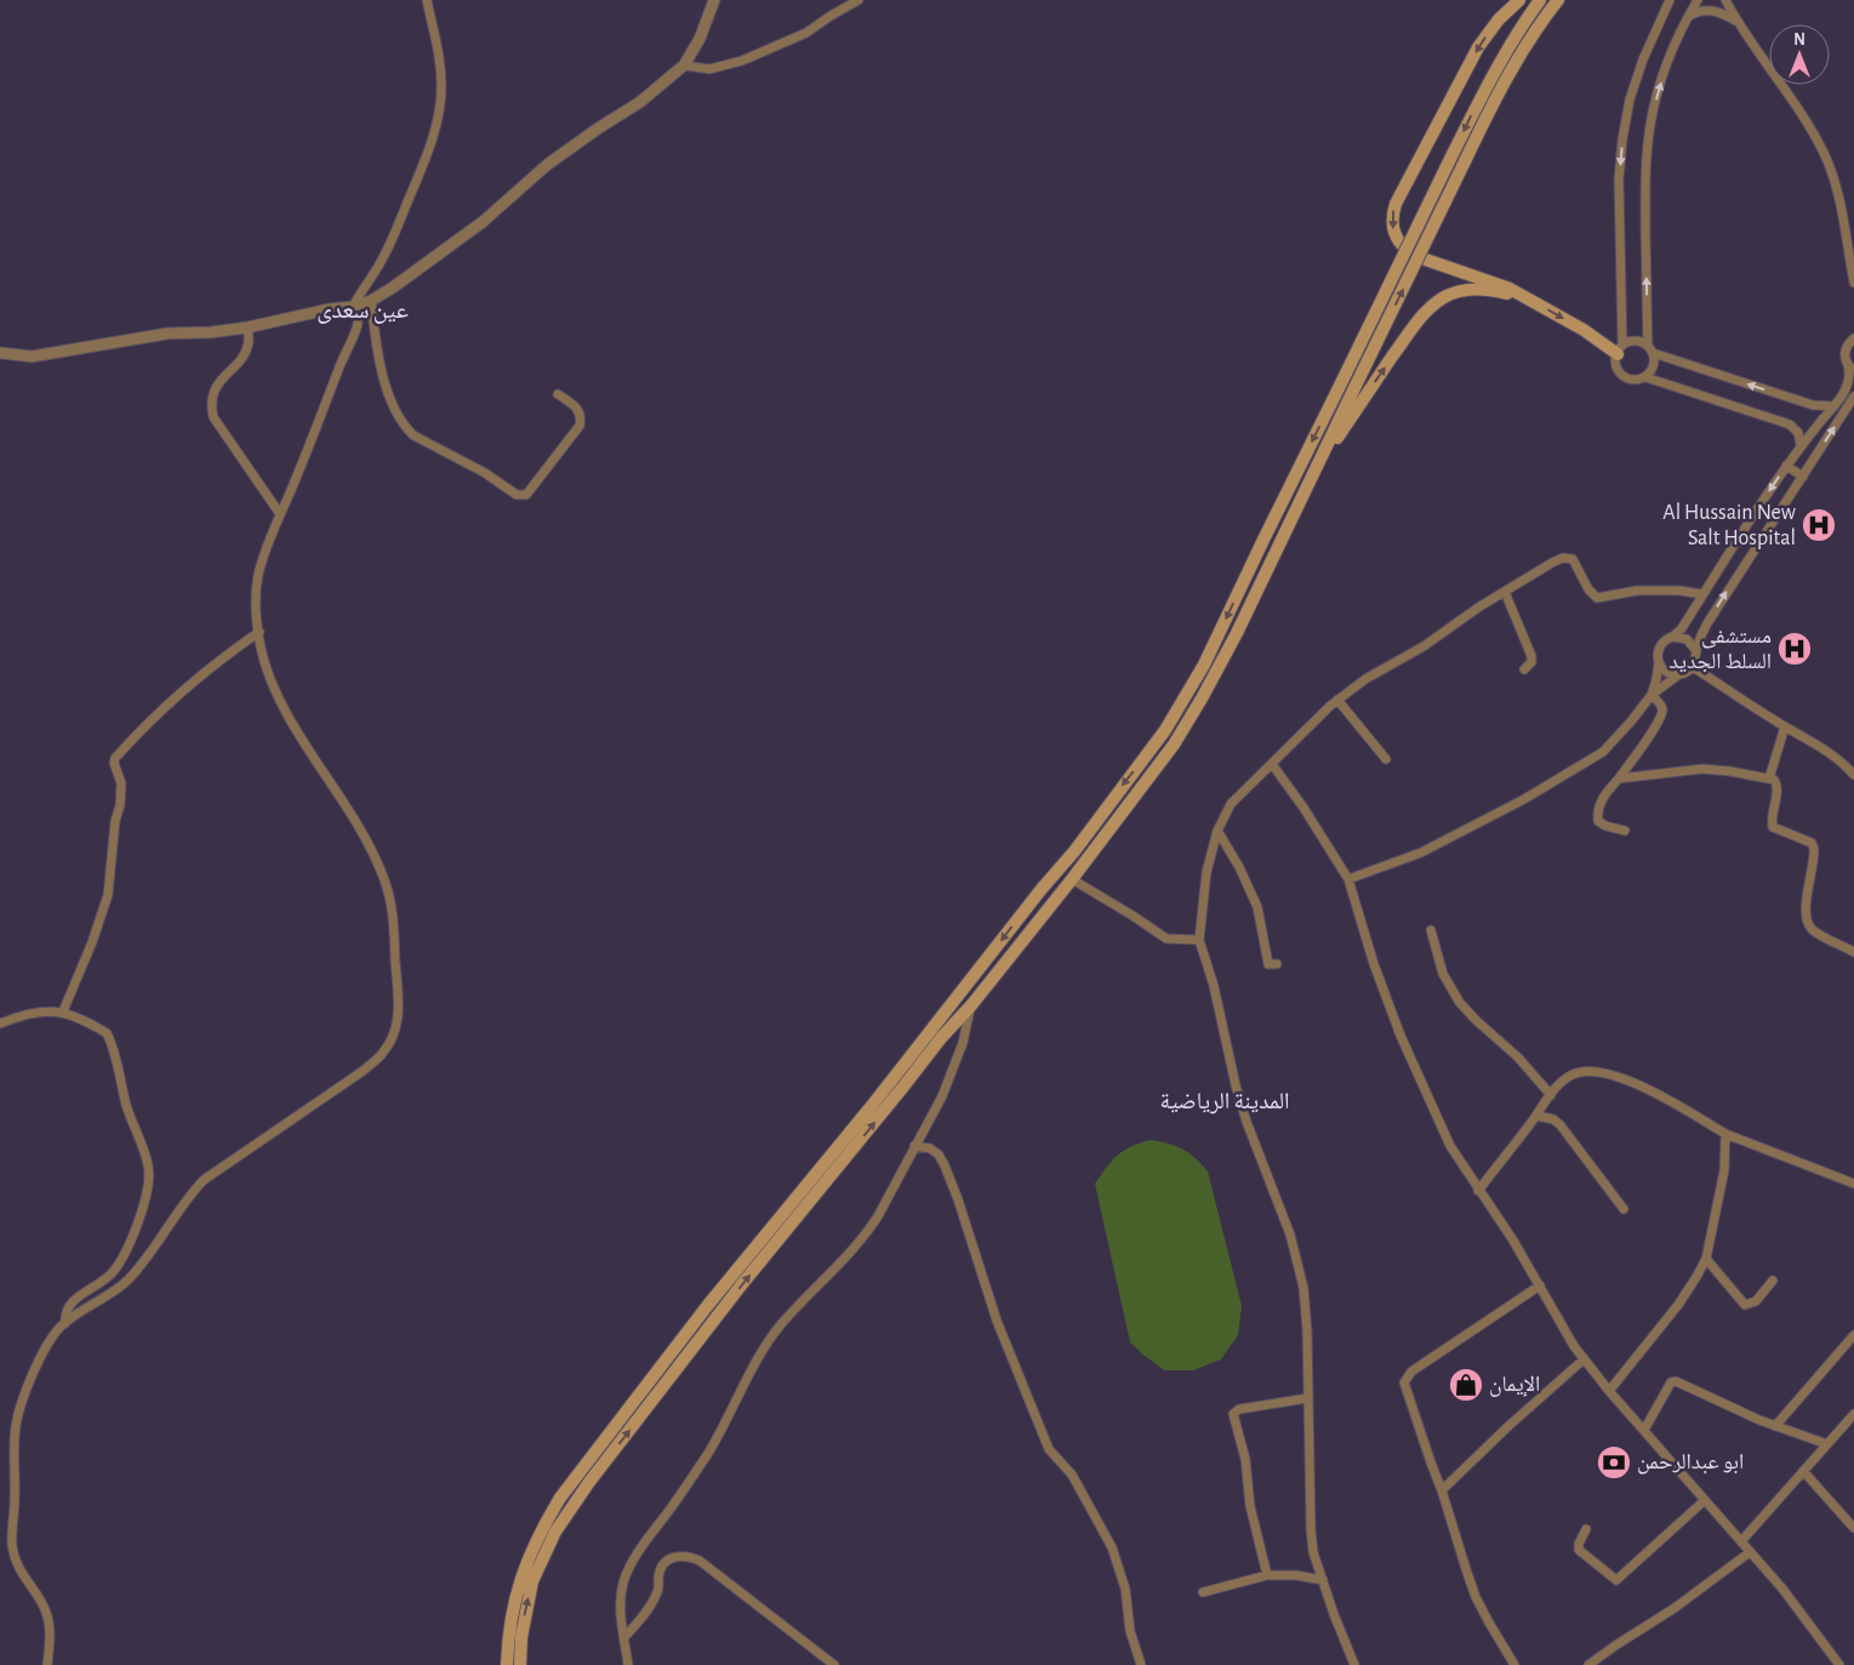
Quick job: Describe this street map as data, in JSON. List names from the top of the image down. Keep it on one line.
{"districts":["عين سعدى","المدينة الرياضية"],"places":{"hospital":["Al Hussain New Salt Hospital","مستشفى السلط الجديد"],"shop":["الإيمان"],"bank":["ابو عبدالرحمن"]},"north":"top"}
